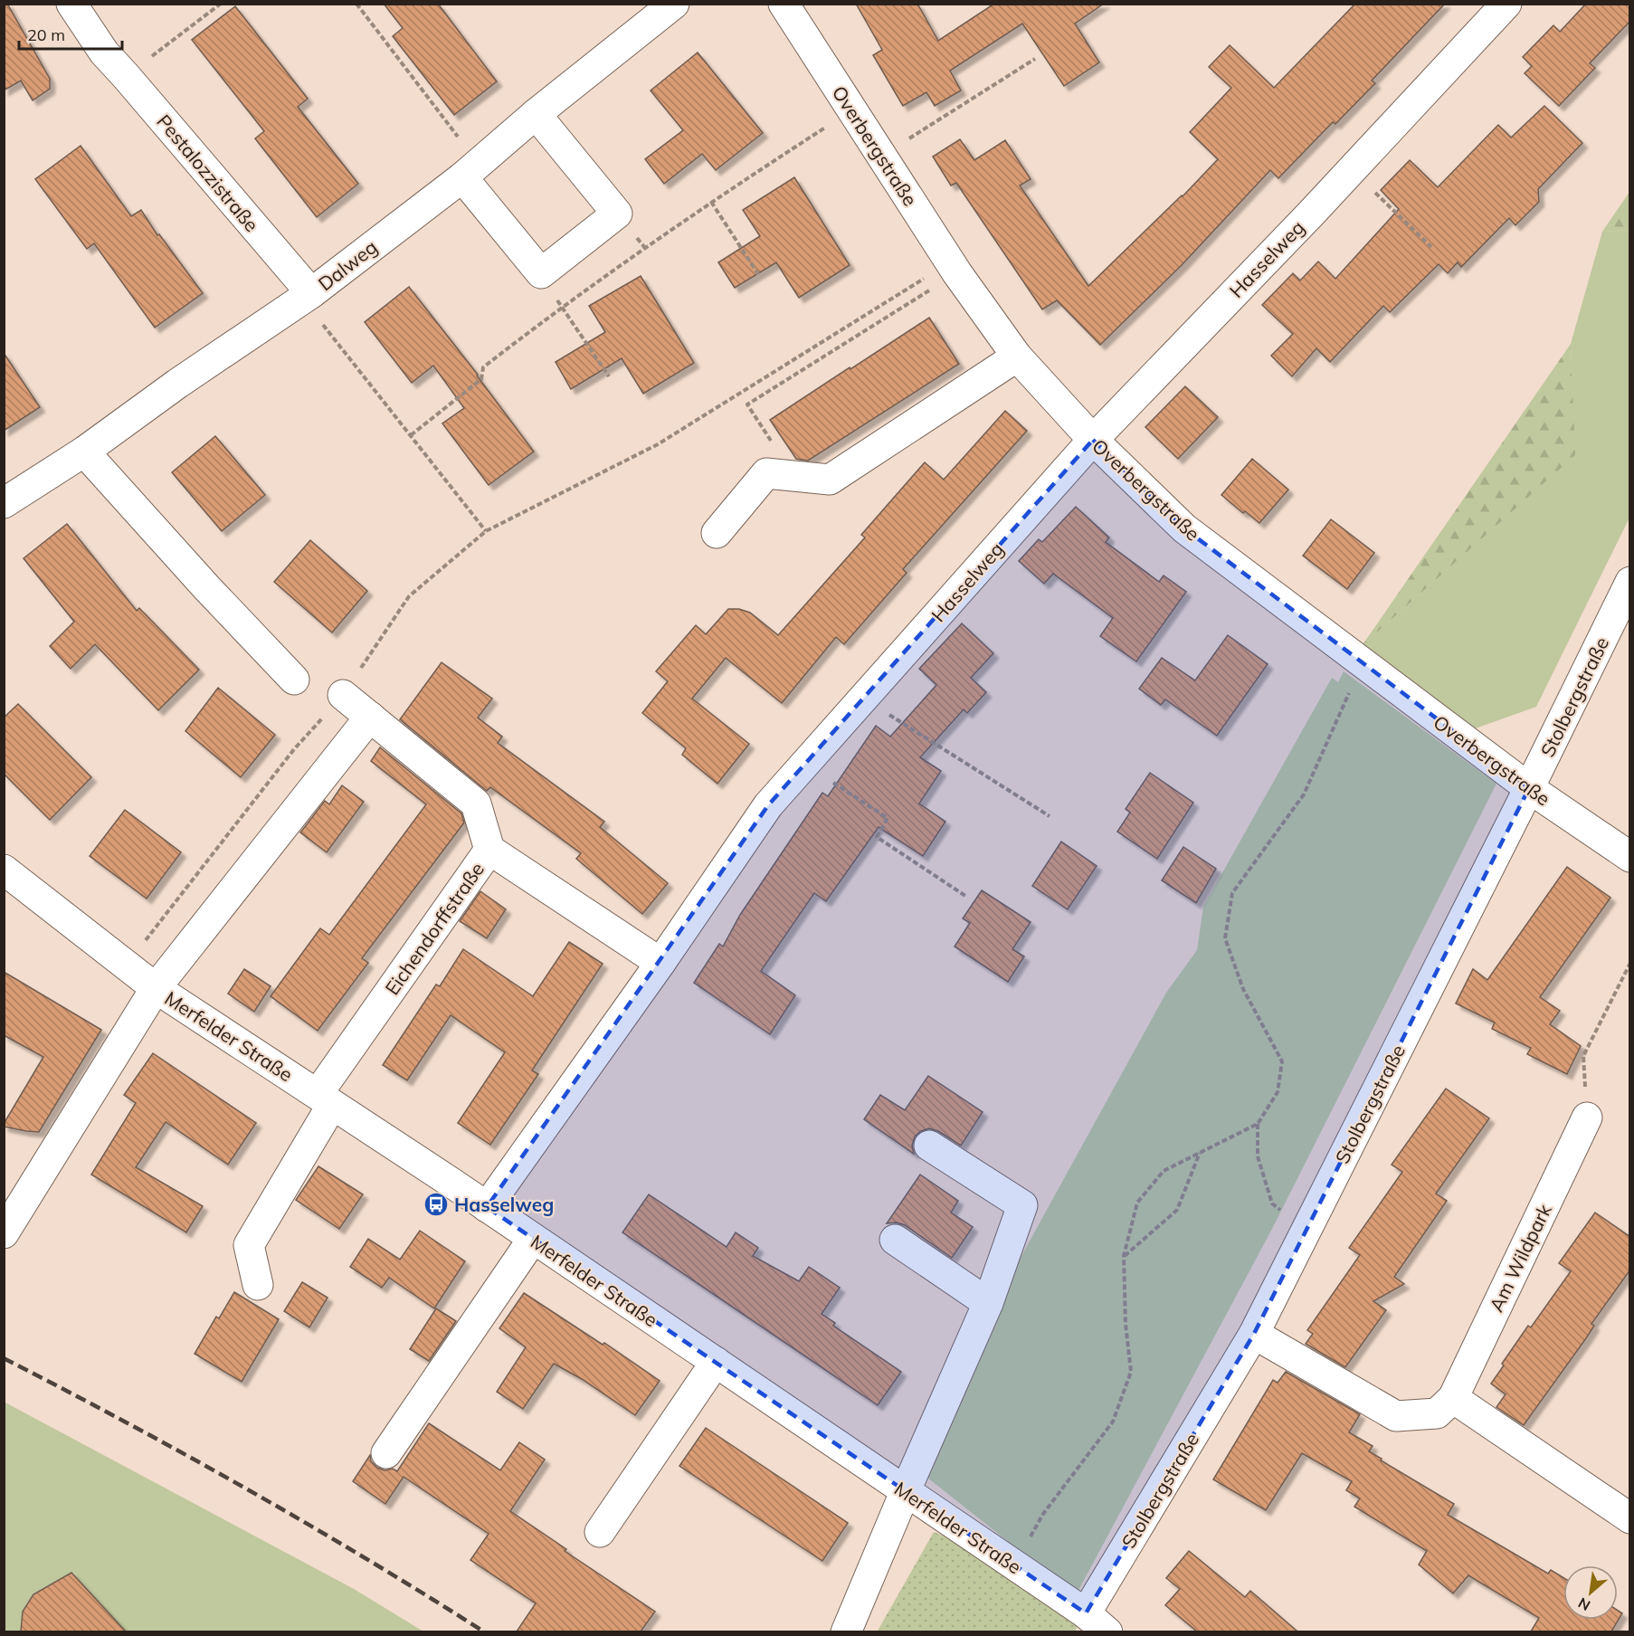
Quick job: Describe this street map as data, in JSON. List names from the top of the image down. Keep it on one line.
{"streets":{"street":["Overbergstraße","Pestalozzistraße","Hasselweg","Dalweg","Stolbergstraße","Eichendorffstraße","Merfelder Straße","Am Wildpark"]},"crossings":[["Overbergstraße","Hasselweg"],["Overbergstraße","Stolbergstraße"],["Pestalozzistraße","Dalweg"],["Hasselweg","Eichendorffstraße"],["Hasselweg","Merfelder Straße"],["Stolbergstraße","Merfelder Straße"],["Stolbergstraße","Am Wildpark"],["Eichendorffstraße","Merfelder Straße"]],"places":{"bus stop":["Hasselweg"]},"scale_bar":"20 m","north":"bottom left"}
